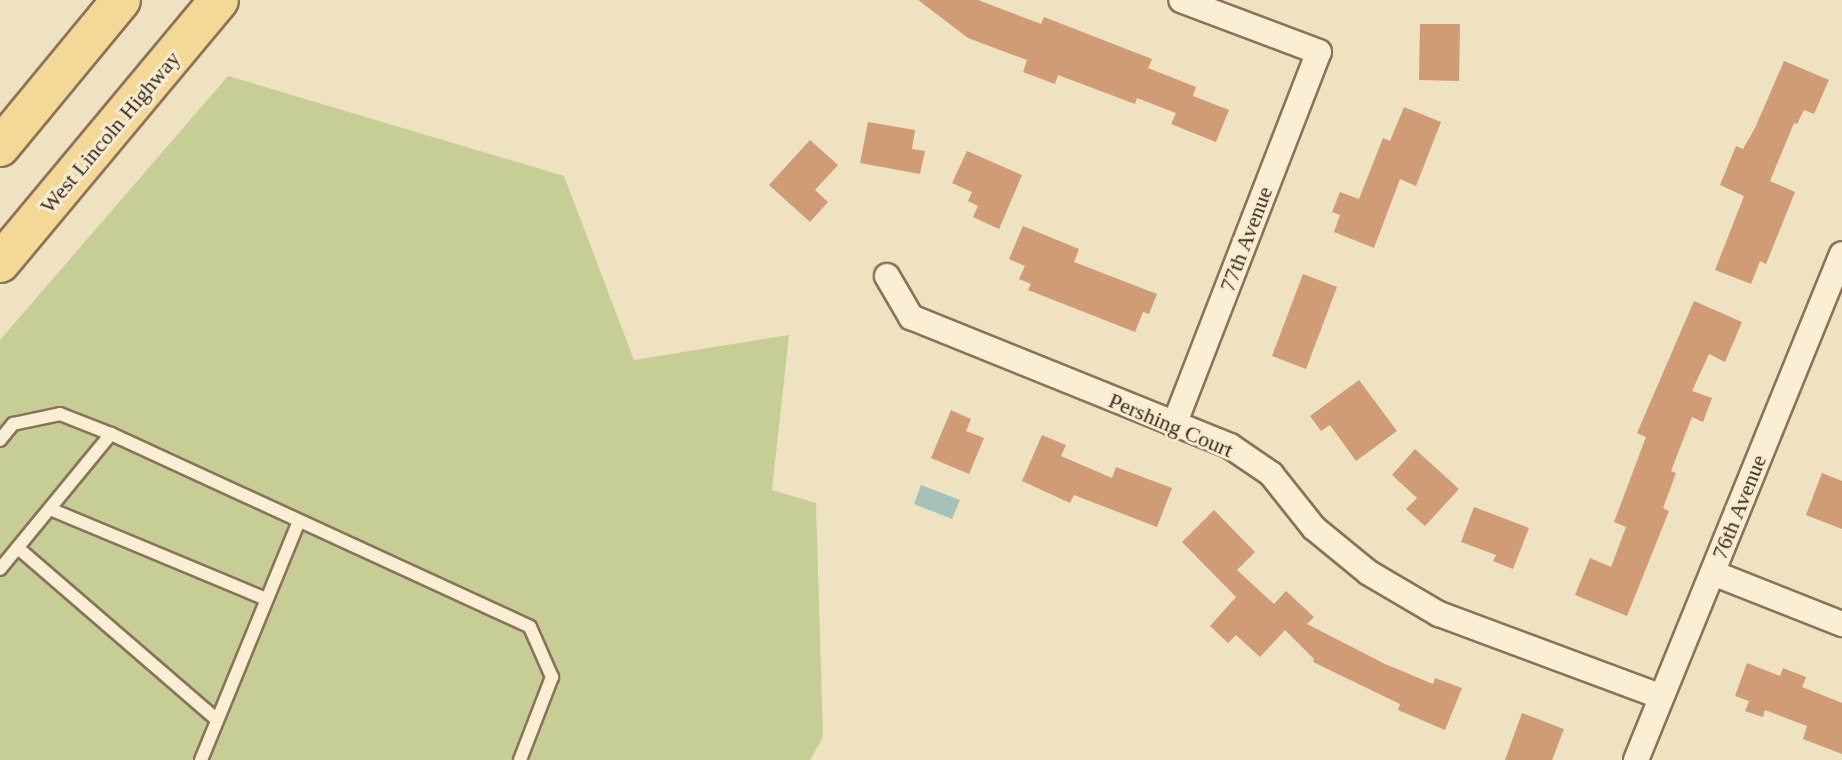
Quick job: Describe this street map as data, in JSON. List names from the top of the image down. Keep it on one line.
{"streets":{"main road":["West Lincoln Highway"],"street":["77th Avenue","Pershing Court","76th Avenue"]},"crossings":[["77th Avenue","Pershing Court"],["Pershing Court","76th Avenue"]]}
